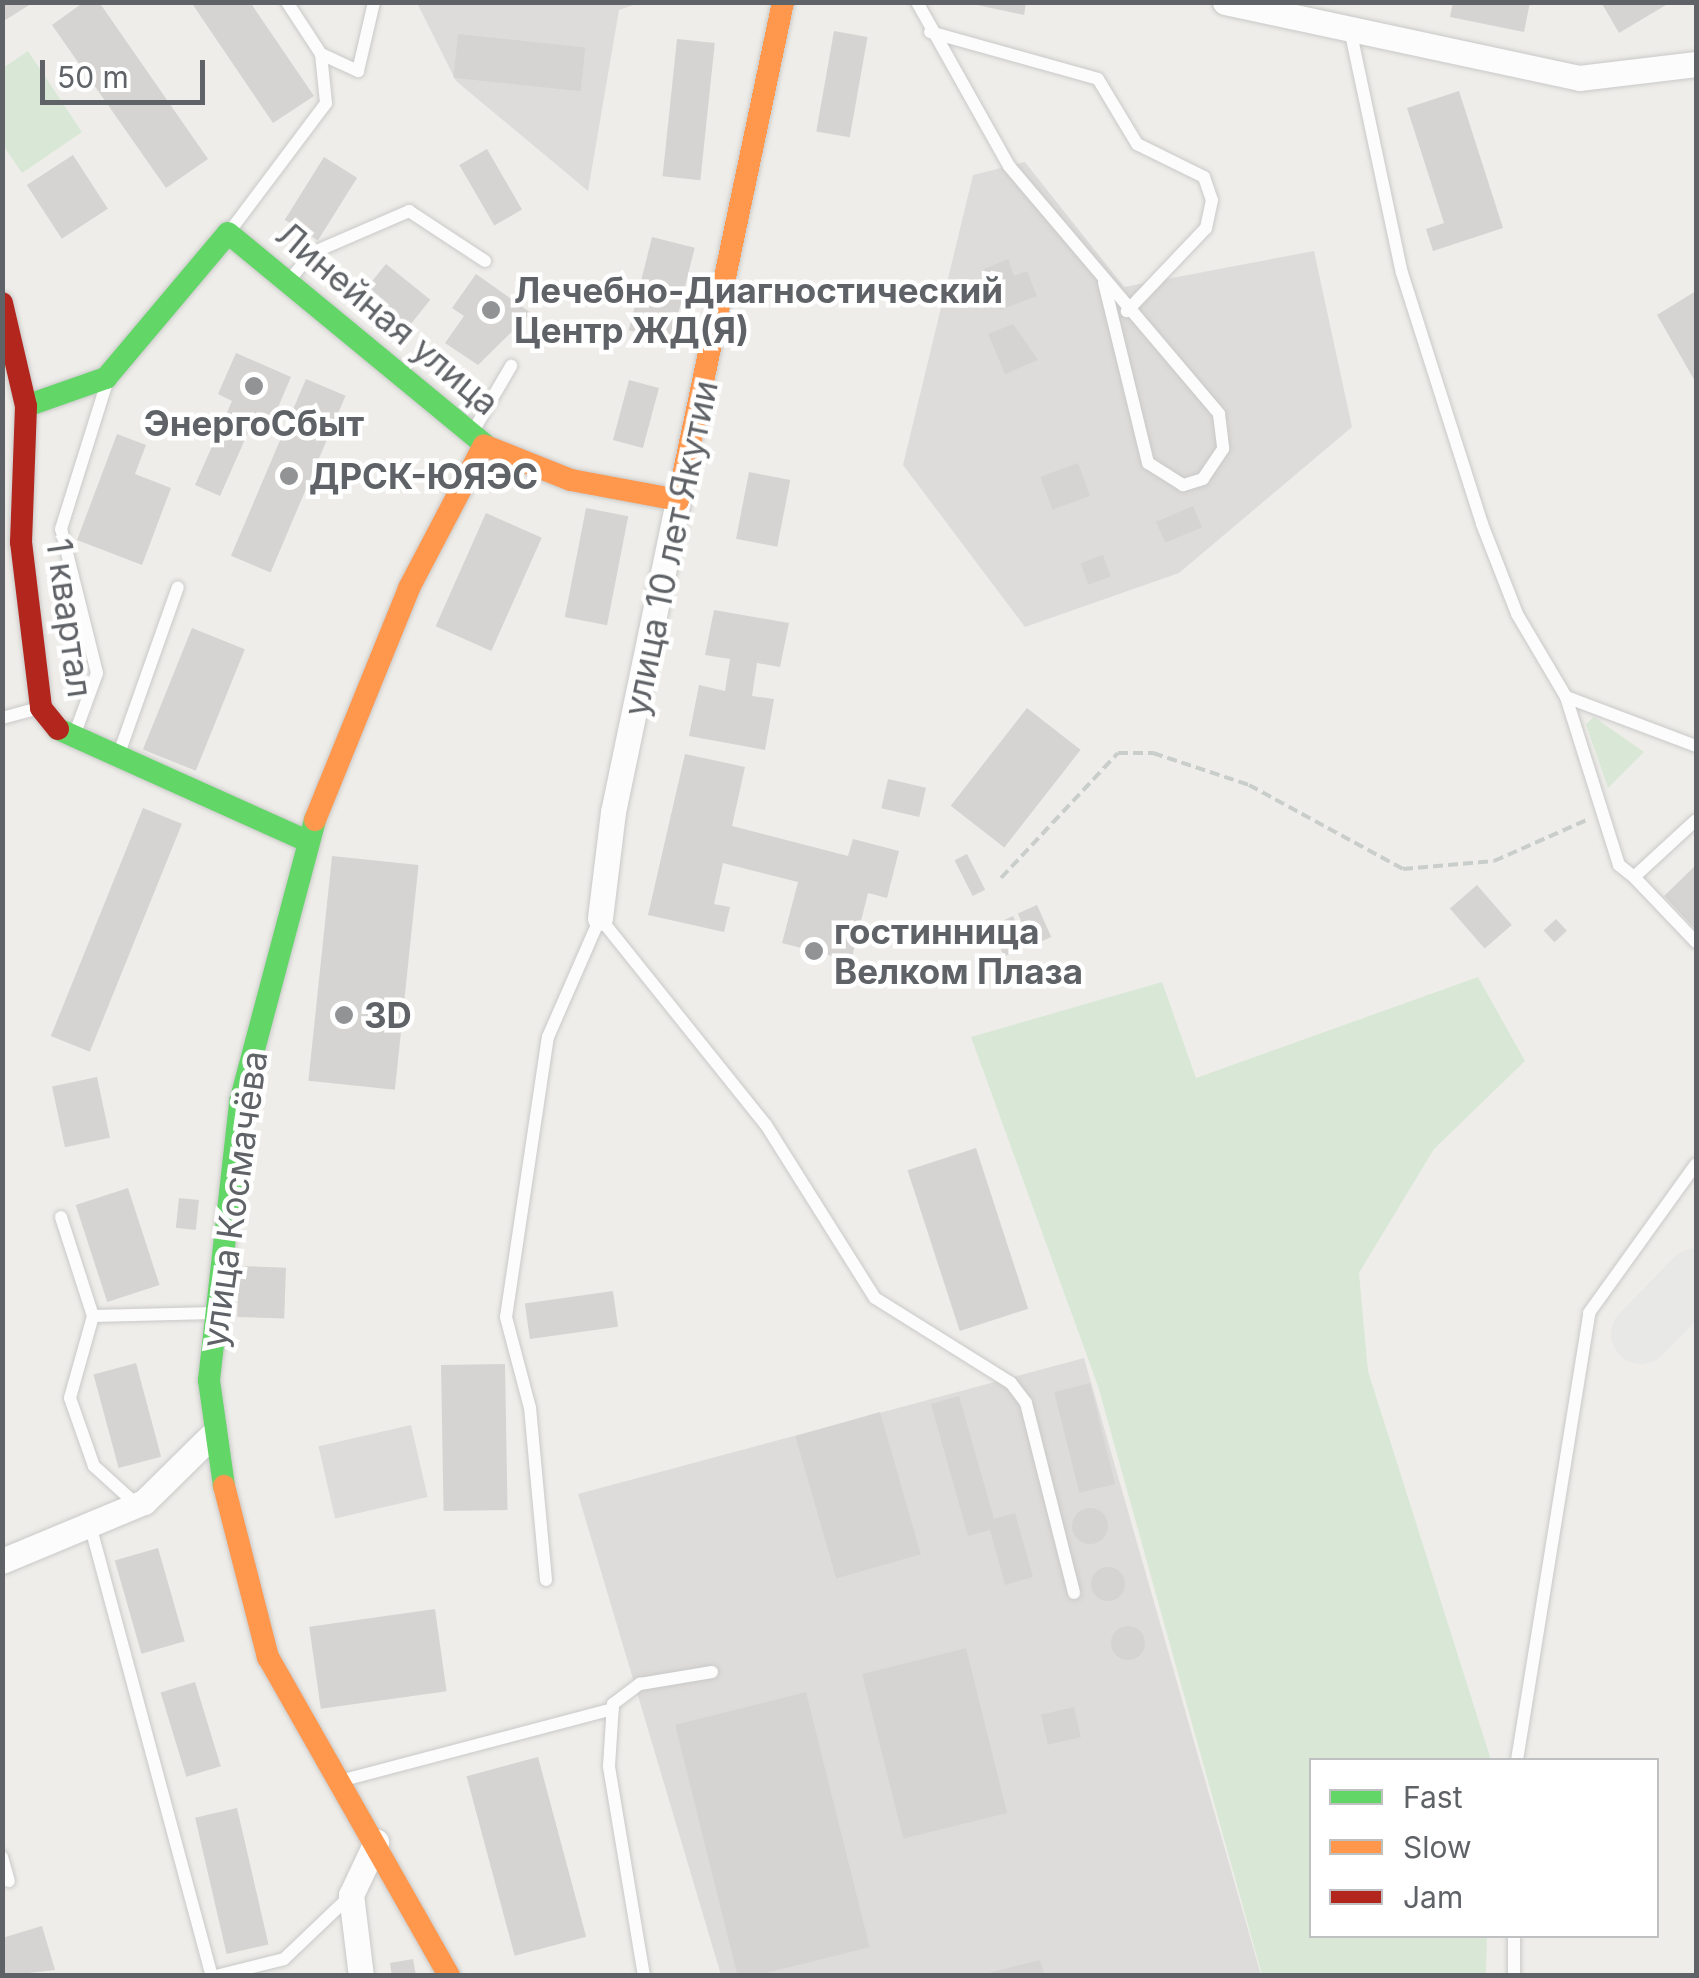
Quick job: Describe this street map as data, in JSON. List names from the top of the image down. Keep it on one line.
{"streets":{"main road":["Линейная улица","улица 10 лет Якутии","1 квартал","улица Космачёва"]},"crossings":[["Линейная улица","улица 10 лет Якутии"],["Линейная улица","улица Космачёва"],["1 квартал","улица Космачёва"]],"places":["Лечебно-Диагностический Центр ЖД(Я)","ЭнергоСбыт","ДРСК-ЮЯЭС","гостинница Велком Плаза","3D"],"legend":["Fast","Slow","Jam"],"scale_bar":"50 m"}
